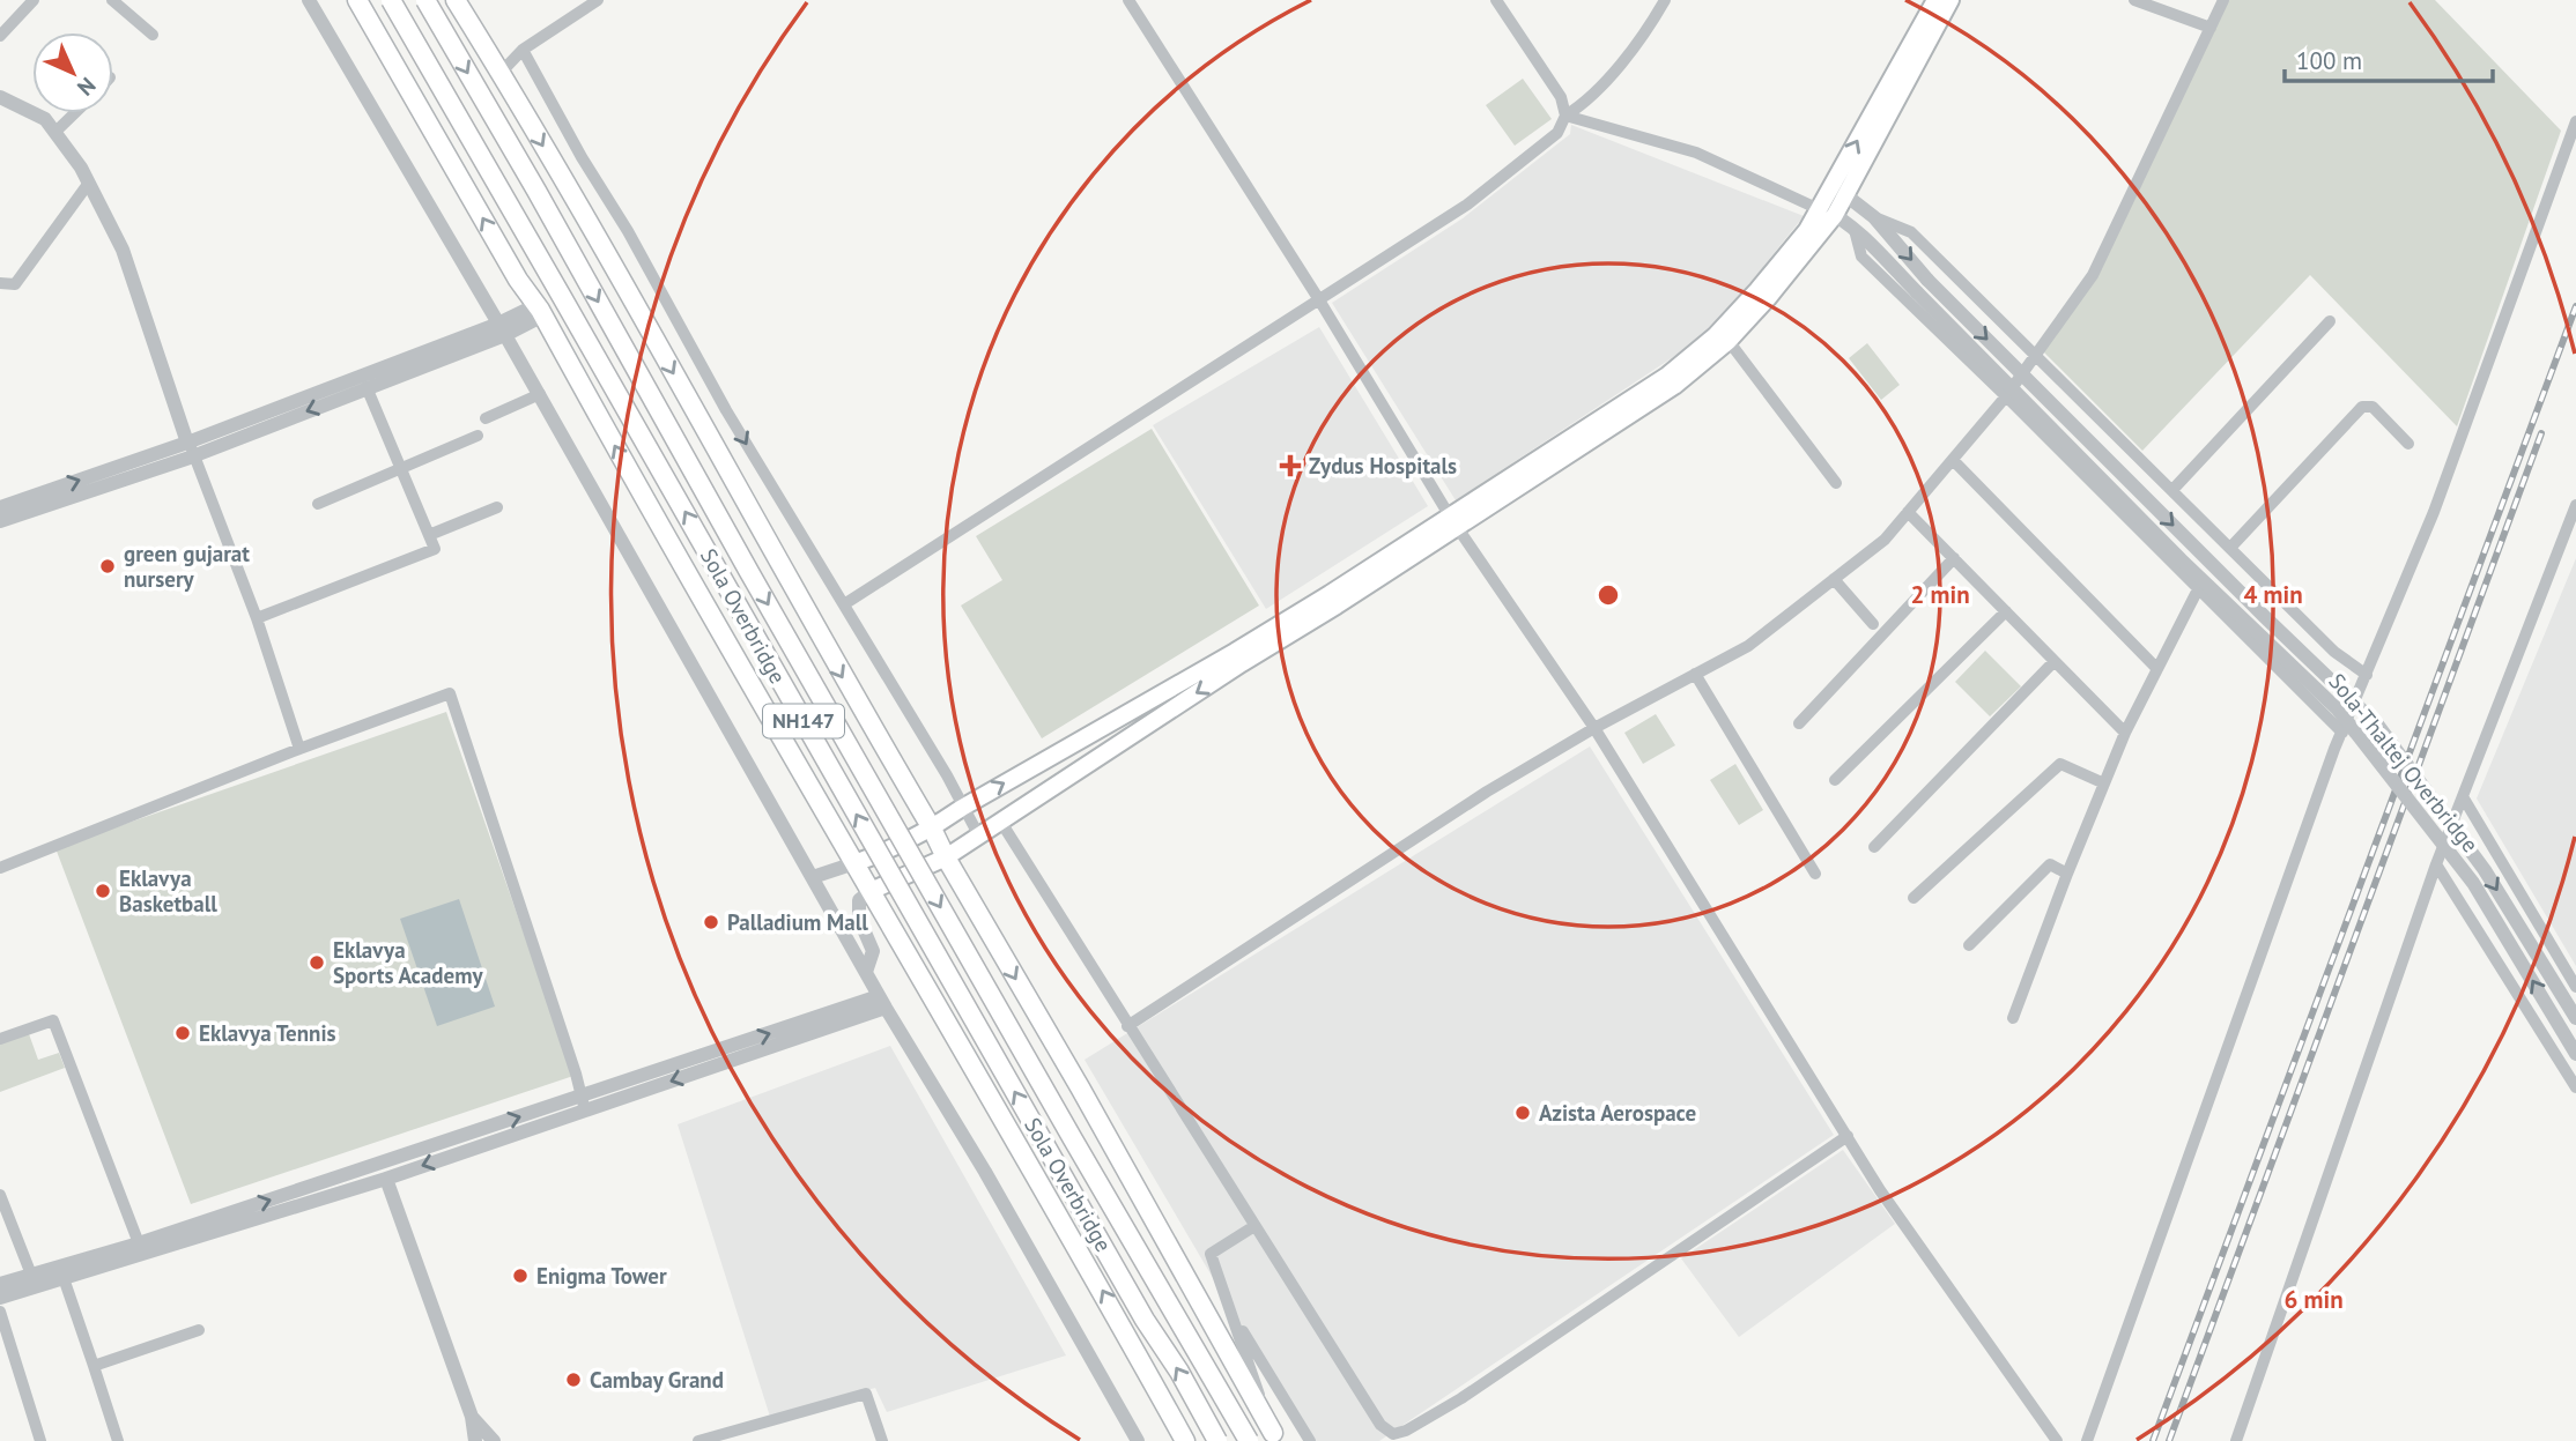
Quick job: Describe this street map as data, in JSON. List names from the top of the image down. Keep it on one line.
{"streets":{"main road":["Sola Overbridge","NH147"],"street":["Sola-Thaltej Overbridge"]},"places":{"health":["Zydus Hospitals"],"other":["green gujarat nursery","Eklavya Basketball","Palladium Mall","Eklavya Sports Academy","Eklavya Tennis","Azista Aerospace","Enigma Tower","Cambay Grand"]},"scale_bar":"100 m","north":"bottom right","rings":["2 min","4 min","6 min"]}
